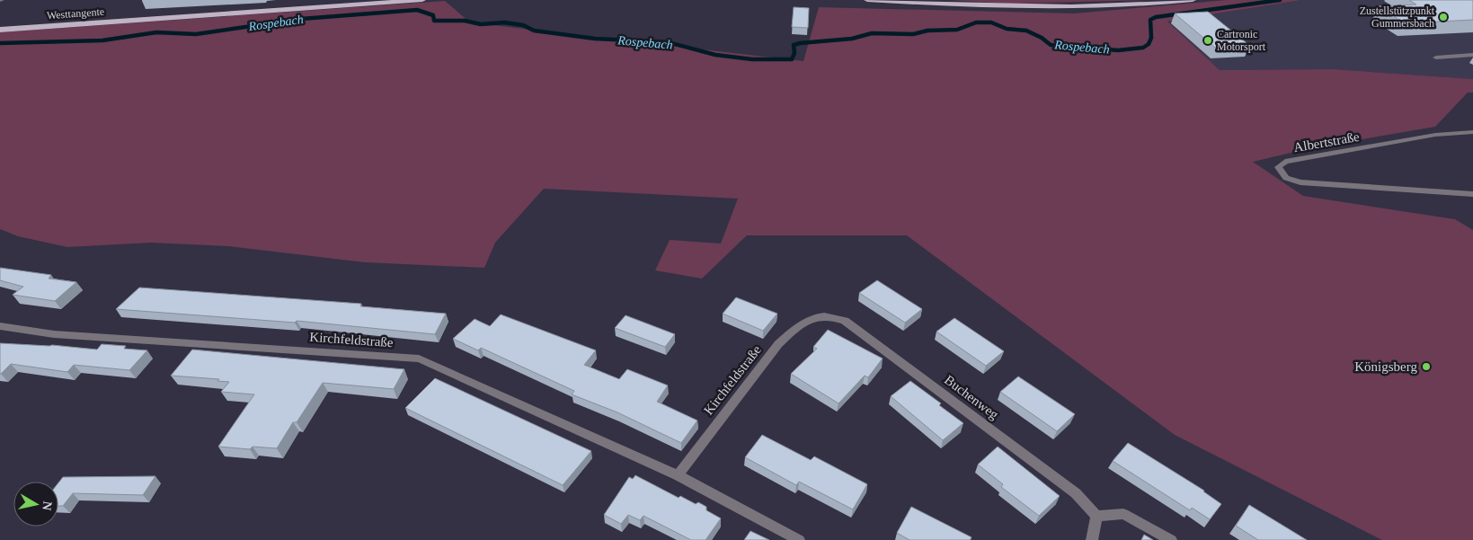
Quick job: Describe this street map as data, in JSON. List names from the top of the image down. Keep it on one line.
{"streets":{"main road":["Westtangente"],"street":["Albertstraße","Kirchfeldstraße","Buchenweg"]},"crossings":[["Kirchfeldstraße","Buchenweg"]],"water":["Rospebach"],"places":["Zustellstützpunkt Gummersbach","Cartronic Motorsport","Königsberg"],"north":"right"}
